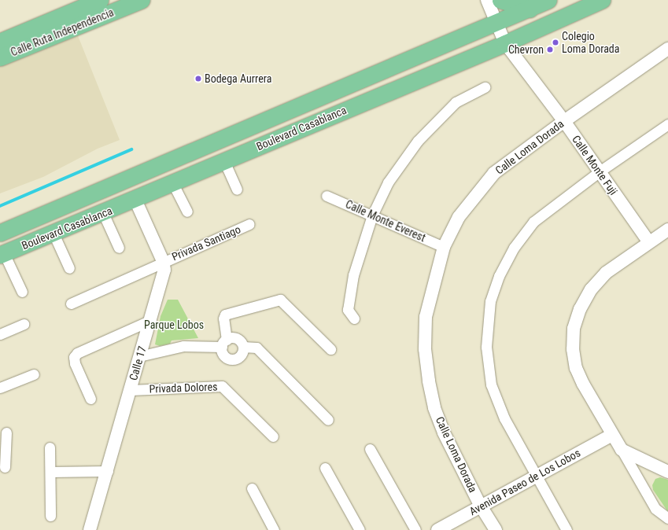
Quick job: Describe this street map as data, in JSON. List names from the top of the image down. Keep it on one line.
{"streets":{"main road":["Calle Ruta Independencia","Boulevard Casablanca"],"street":["Calle Loma Dorada","Calle Monte Fuji","Calle Monte Everest","Privada Santiago","Calle 17","Privada Dolores","Avenida Paseo de Los Lobos"]},"crossings":[["Boulevard Casablanca","Calle Monte Fuji"],["Boulevard Casablanca","Calle 17"],["Calle Loma Dorada","Calle Monte Fuji"],["Calle Loma Dorada","Calle Monte Everest"],["Calle Loma Dorada","Avenida Paseo de Los Lobos"],["Privada Santiago","Calle 17"],["Calle 17","Privada Dolores"]],"parks":["Parque Lobos"],"places":["Colegio Loma Dorada","Chevron","Bodega Aurrera"]}
